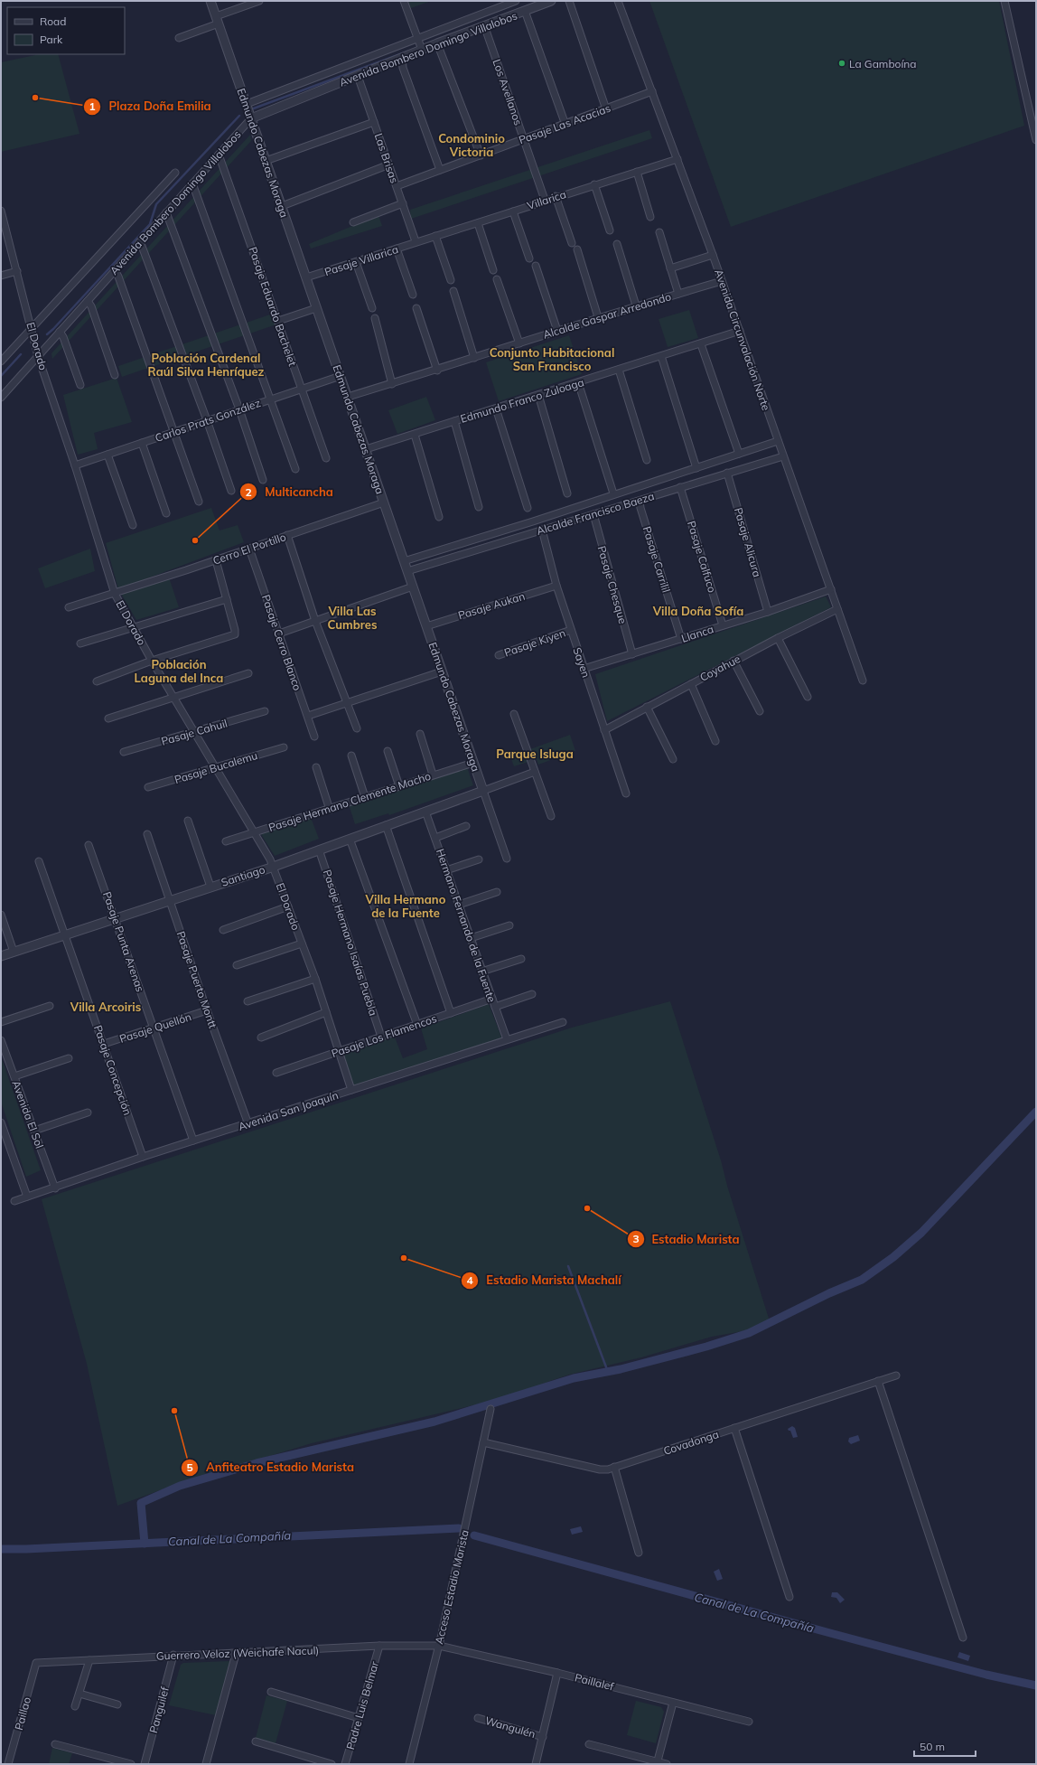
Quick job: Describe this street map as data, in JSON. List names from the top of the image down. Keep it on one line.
{"streets":{"street":["Avenida Bombero Domingo Villalobos","Los Avellanos","Pasaje Las Acacias","Edmundo Cabezas Moraga","Las Brisas","Villarica","Pasaje Villarica","Pasaje Eduardo Bachelet","Alcalde Gaspar Arredondo","Avenida Circunvalación Norte","El Dorado","Edmundo Franco Zuloaga","Carlos Prats González","Alcalde Francisco Baeza","Pasaje Alicura","Cerro El Portillo","Pasaje Calfuco","Pasaje Carrilil","Pasaje Chesque","Pasaje Aukan","Llanca","Pasaje Cerro Blanco","Pasaje Kiyen","Sayen","Coyahue","Pasaje Cahuil","Pasaje Bucalemu","Pasaje Hermano Clemente Macho","Santiago","Hermano Fernando de la Fuente","Pasaje Punta Arenas","Pasaje Hermano Isaías Puebla","Pasaje Puerto Montt","Pasaje Quellón","Pasaje Los Flamencos","Pasaje Concepción","Avenida San Joaquín","Avenida El Sol","Covadonga","Acceso Estadio Marista","Guerrero Veloz (Weichafe Nacul)","Paillalef","Padre Luis Belmar","Panguilef","Paillao","Wangulén"]},"crossings":[["Avenida Bombero Domingo Villalobos","Los Avellanos"],["Avenida Bombero Domingo Villalobos","Edmundo Cabezas Moraga"],["Avenida Bombero Domingo Villalobos","Las Brisas"],["Avenida Bombero Domingo Villalobos","Pasaje Eduardo Bachelet"],["Avenida Bombero Domingo Villalobos","El Dorado"],["Los Avellanos","Pasaje Las Acacias"],["Los Avellanos","Villarica"],["Pasaje Las Acacias","Las Brisas"],["Pasaje Las Acacias","Avenida Circunvalación Norte"],["Edmundo Cabezas Moraga","Pasaje Villarica"],["Edmundo Cabezas Moraga","Alcalde Gaspar Arredondo"],["Edmundo Cabezas Moraga","Edmundo Franco Zuloaga"],["Edmundo Cabezas Moraga","Carlos Prats González"],["Edmundo Cabezas Moraga","Alcalde Francisco Baeza"],["Edmundo Cabezas Moraga","Cerro El Portillo"],["Edmundo Cabezas Moraga","Pasaje Aukan"],["Edmundo Cabezas Moraga","Pasaje Hermano Clemente Macho"],["Edmundo Cabezas Moraga","Santiago"],["Las Brisas","Villarica"],["Las Brisas","Pasaje Villarica"],["Villarica","Pasaje Villarica"],["Villarica","Avenida Circunvalación Norte"],["Pasaje Eduardo Bachelet","Carlos Prats González"],["Alcalde Gaspar Arredondo","Avenida Circunvalación Norte"],["Avenida Circunvalación Norte","Edmundo Franco Zuloaga"],["Avenida Circunvalación Norte","Alcalde Francisco Baeza"],["Avenida Circunvalación Norte","Llanca"],["Avenida Circunvalación Norte","Coyahue"],["El Dorado","Carlos Prats González"],["El Dorado","Cerro El Portillo"],["El Dorado","Pasaje Cahuil"],["El Dorado","Pasaje Bucalemu"],["El Dorado","Pasaje Hermano Clemente Macho"],["El Dorado","Santiago"],["El Dorado","Pasaje Los Flamencos"],["El Dorado","Avenida San Joaquín"],["Alcalde Francisco Baeza","Pasaje Alicura"],["Alcalde Francisco Baeza","Pasaje Calfuco"],["Alcalde Francisco Baeza","Pasaje Carrilil"],["Alcalde Francisco Baeza","Pasaje Chesque"],["Alcalde Francisco Baeza","Sayen"],["Pasaje Alicura","Llanca"],["Cerro El Portillo","Pasaje Cerro Blanco"],["Pasaje Calfuco","Llanca"],["Pasaje Carrilil","Llanca"],["Pasaje Chesque","Llanca"],["Pasaje Aukan","Sayen"],["Llanca","Sayen"],["Pasaje Kiyen","Sayen"],["Sayen","Coyahue"],["Santiago","Hermano Fernando de la Fuente"],["Santiago","Pasaje Punta Arenas"],["Santiago","Pasaje Hermano Isaías Puebla"],["Santiago","Pasaje Puerto Montt"],["Santiago","Pasaje Concepción"],["Hermano Fernando de la Fuente","Pasaje Los Flamencos"],["Hermano Fernando de la Fuente","Avenida San Joaquín"],["Pasaje Punta Arenas","Pasaje Quellón"],["Pasaje Punta Arenas","Avenida San Joaquín"],["Pasaje Hermano Isaías Puebla","Pasaje Los Flamencos"],["Pasaje Puerto Montt","Pasaje Quellón"],["Pasaje Puerto Montt","Avenida San Joaquín"],["Pasaje Quellón","Pasaje Concepción"],["Pasaje Concepción","Avenida San Joaquín"],["Avenida San Joaquín","Avenida El Sol"],["Covadonga","Acceso Estadio Marista"],["Acceso Estadio Marista","Guerrero Veloz (Weichafe Nacul)"],["Acceso Estadio Marista","Paillalef"],["Guerrero Veloz (Weichafe Nacul)","Paillalef"],["Guerrero Veloz (Weichafe Nacul)","Padre Luis Belmar"],["Guerrero Veloz (Weichafe Nacul)","Panguilef"],["Guerrero Veloz (Weichafe Nacul)","Paillao"]],"districts":["Condominio Victoria","Conjunto Habitacional San Francisco","Población Cardenal Raúl Silva Henríquez","Villa Las Cumbres","Villa Doña Sofía","Población Laguna del Inca","Parque Isluga","Villa Hermano de la Fuente","Villa Arcoiris"],"water":["Canal de La Compañía"],"places":["La Gamboína","Plaza Doña Emilia","Multicancha","Estadio Marista","Estadio Marista Machalí","Anfiteatro Estadio Marista"],"legend":["Road","Park"],"scale_bar":"50 m"}
